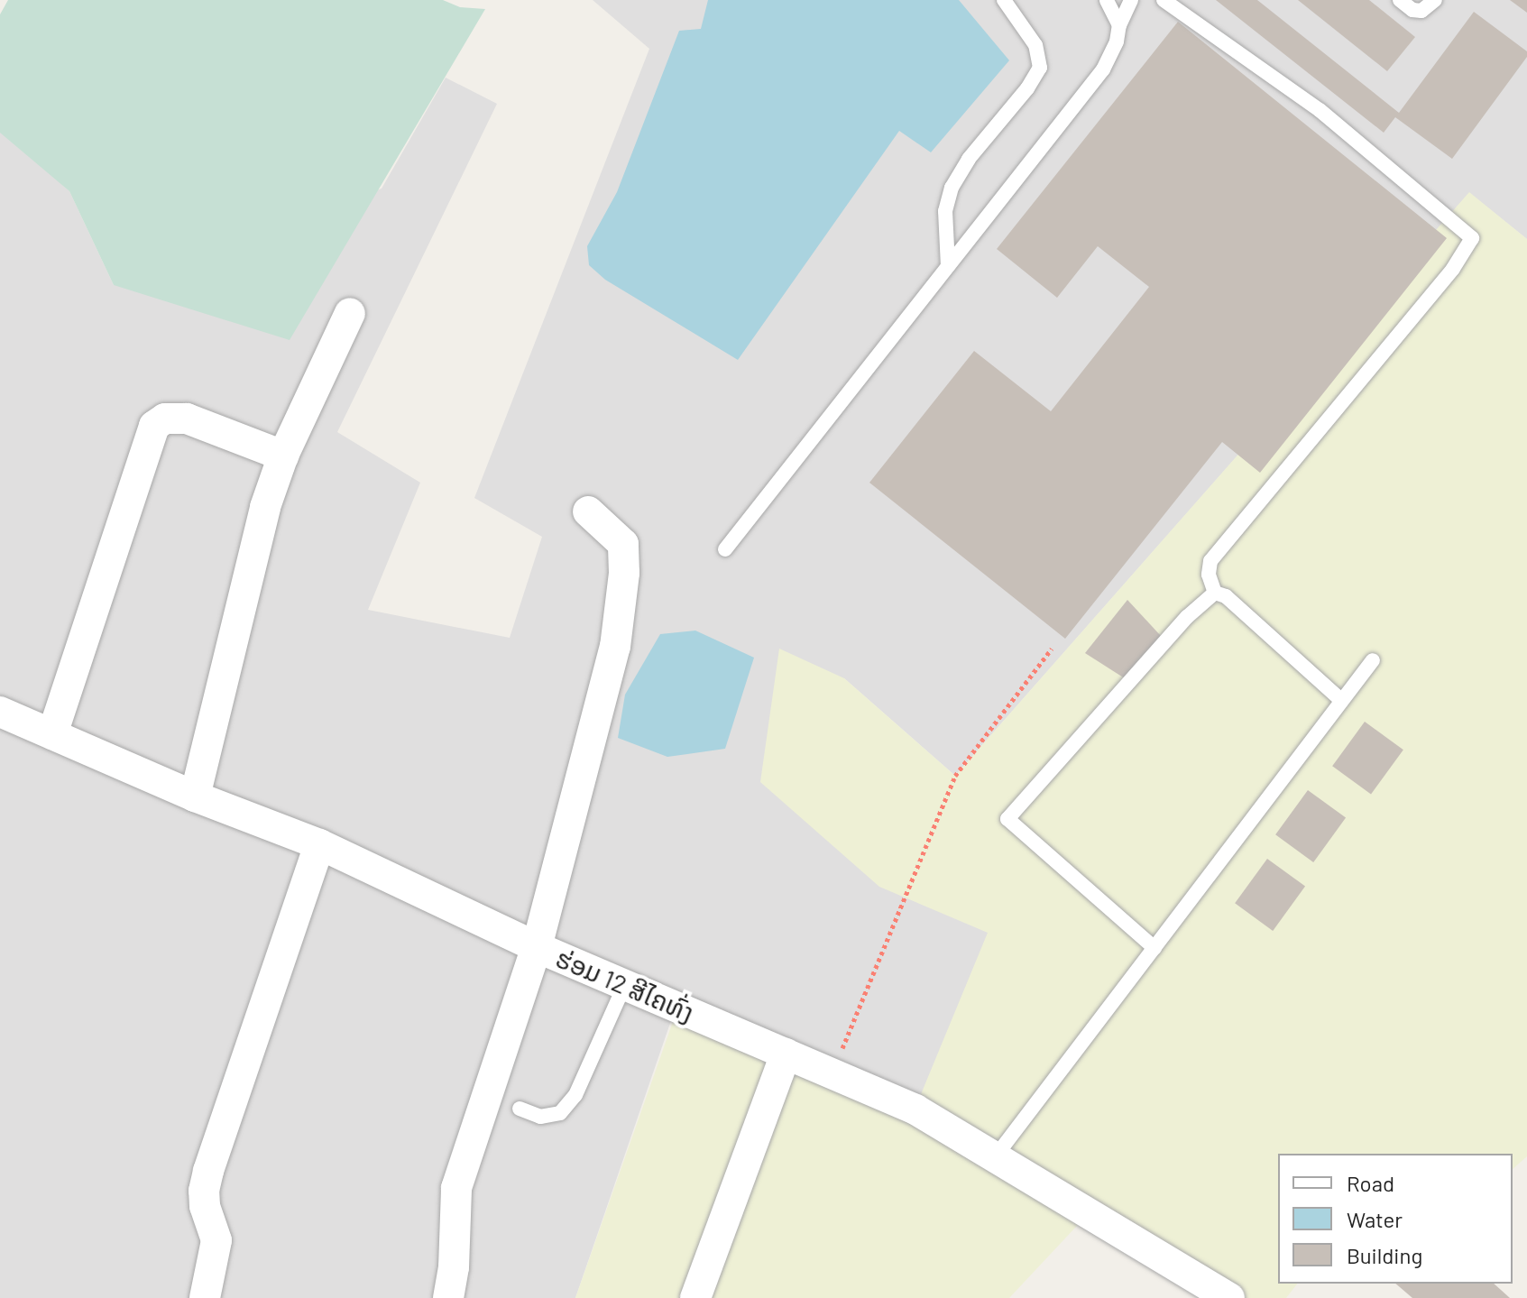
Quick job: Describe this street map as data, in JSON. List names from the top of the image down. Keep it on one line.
{"streets":{"street":["ຮ່ອມ 12 ສີໄຄທົ່ງ"]},"legend":["Road","Water","Building"]}
